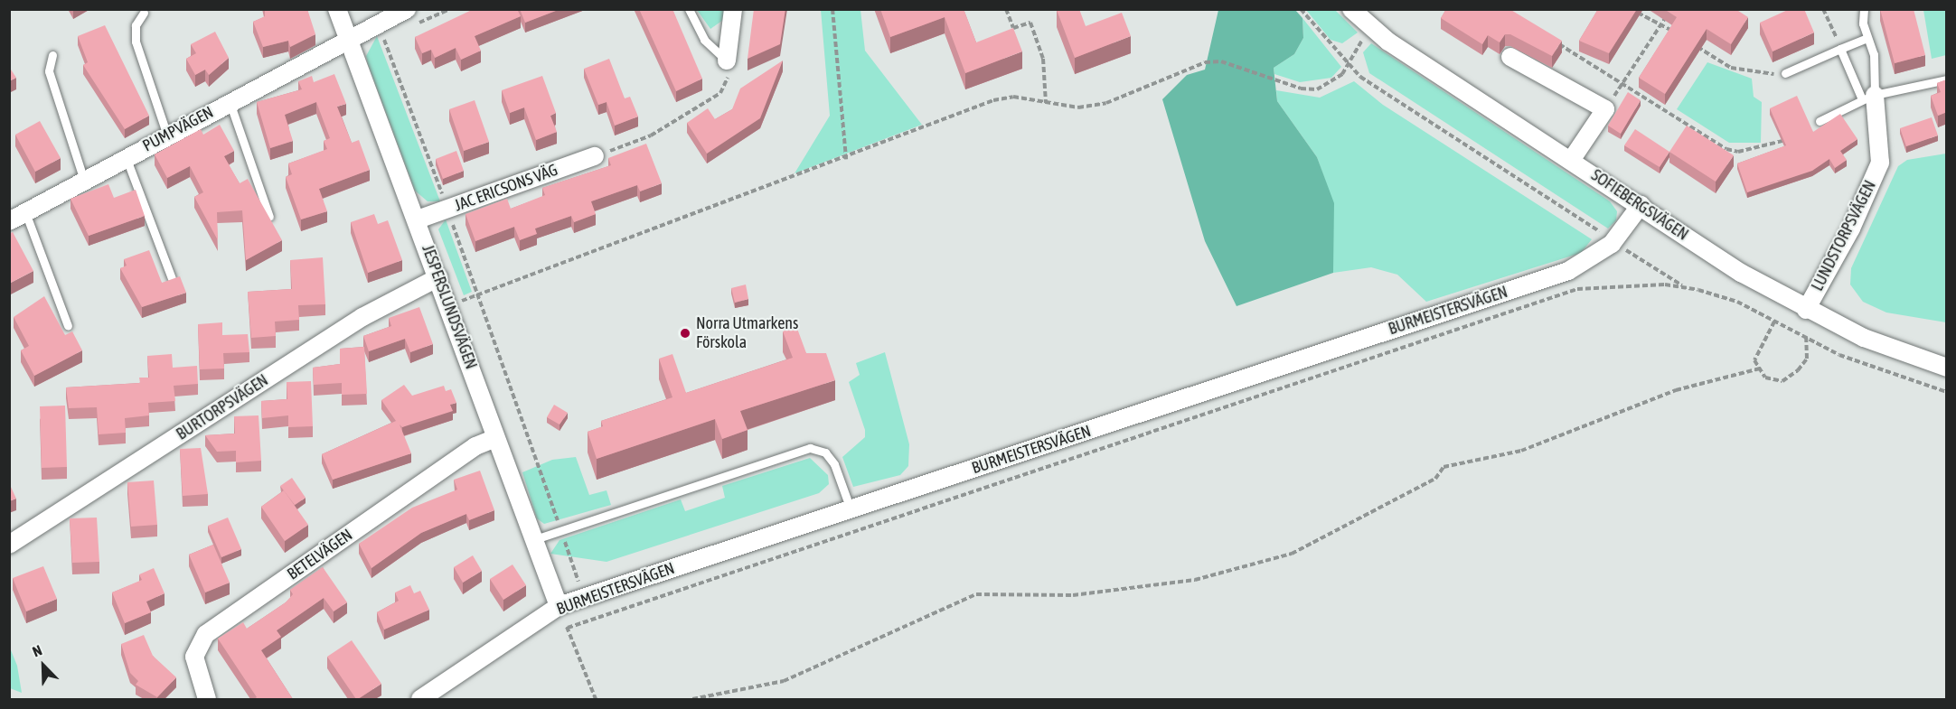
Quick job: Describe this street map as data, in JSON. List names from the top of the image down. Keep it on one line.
{"streets":{"street":["PUMPVÄGEN","JAC ERICSONS VÄG","SOFIEBERGSVÄGEN","LUNDSTORPSVÄGEN","JESPERSLUNDSVÄGEN","BURMEISTERSVÄGEN","BURTORPSVÄGEN","BETELVÄGEN"]},"crossings":[["PUMPVÄGEN","JESPERSLUNDSVÄGEN"],["JAC ERICSONS VÄG","JESPERSLUNDSVÄGEN"],["SOFIEBERGSVÄGEN","LUNDSTORPSVÄGEN"],["SOFIEBERGSVÄGEN","BURMEISTERSVÄGEN"],["JESPERSLUNDSVÄGEN","BURMEISTERSVÄGEN"],["JESPERSLUNDSVÄGEN","BURTORPSVÄGEN"],["JESPERSLUNDSVÄGEN","BETELVÄGEN"]],"places":["Norra Utmarkens Förskola"],"north":"top left"}
